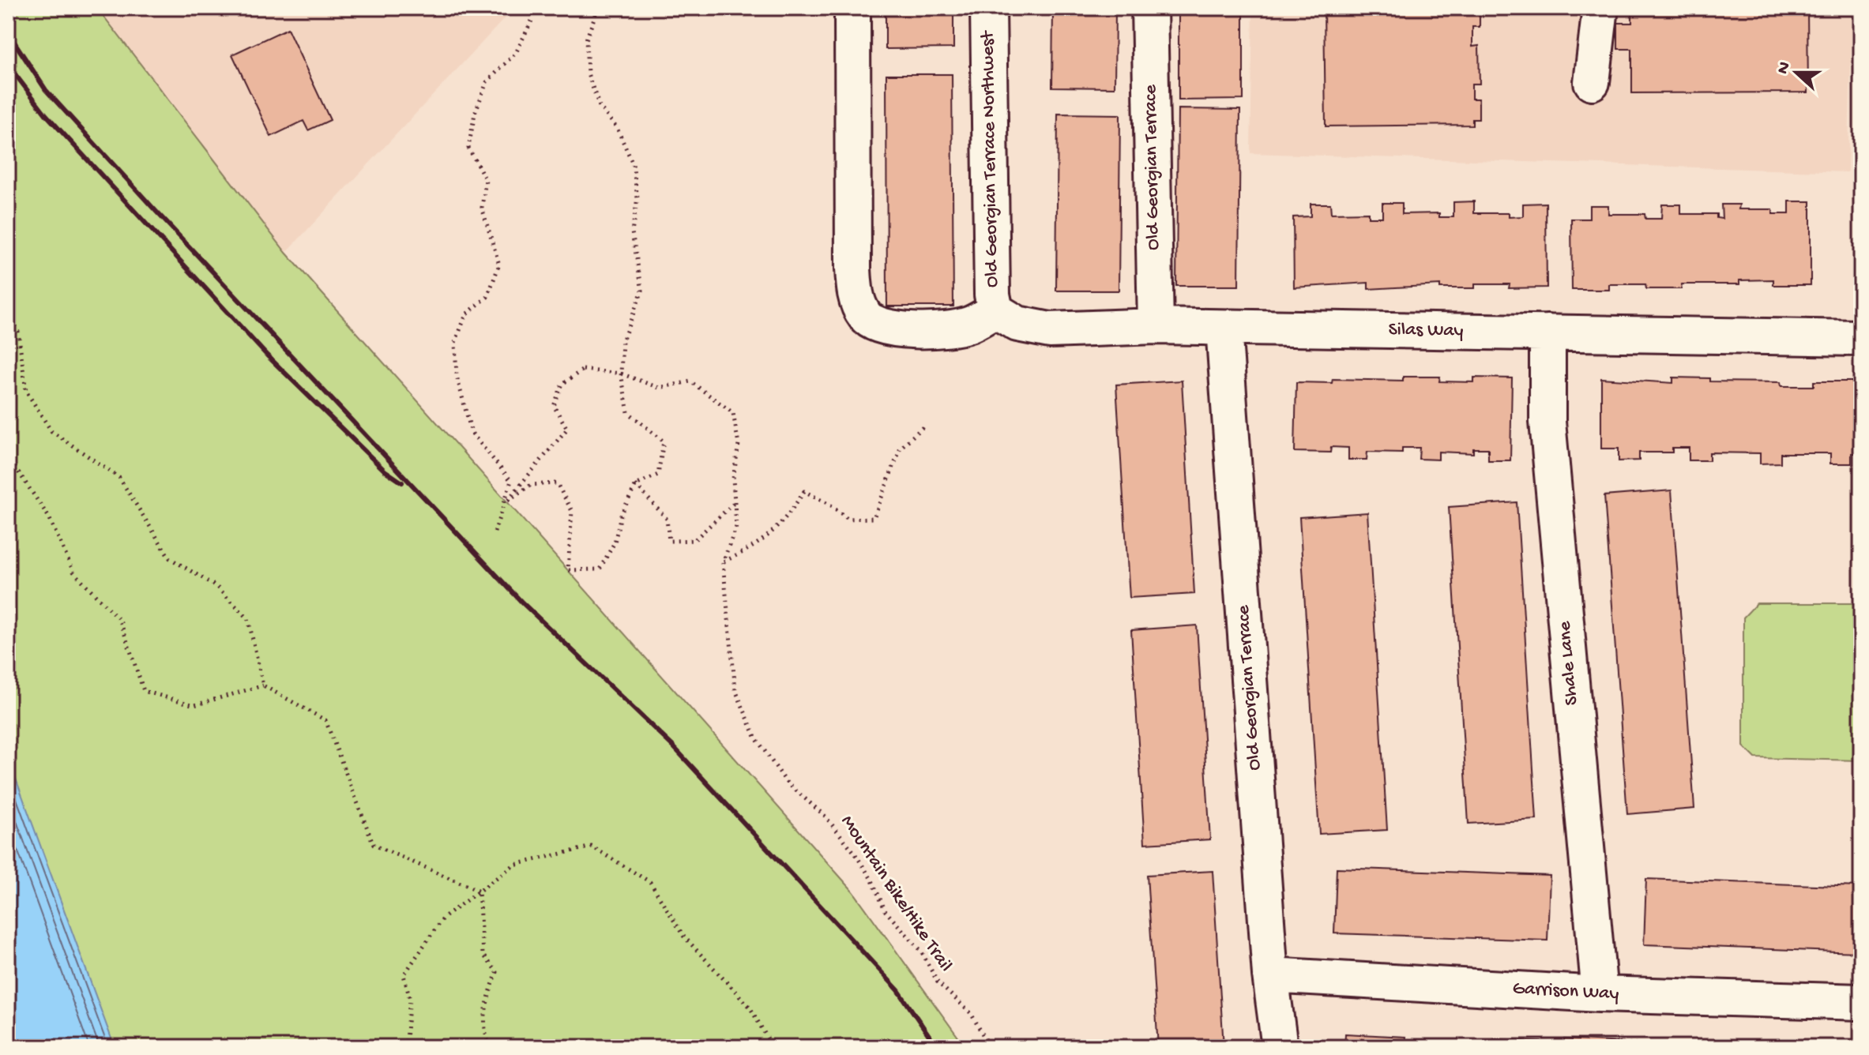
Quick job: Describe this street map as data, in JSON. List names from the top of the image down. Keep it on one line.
{"streets":{"street":["Old Georgian Terrace Northwest","Old Georgian Terrace","Silas Way","Shale Lane","Garrison Way"],"path":["Mountain Bike/Hike Trail"]},"crossings":[["Old Georgian Terrace Northwest","Silas Way"],["Old Georgian Terrace","Silas Way"],["Old Georgian Terrace","Garrison Way"],["Silas Way","Shale Lane"],["Shale Lane","Garrison Way"]],"north":"left"}
